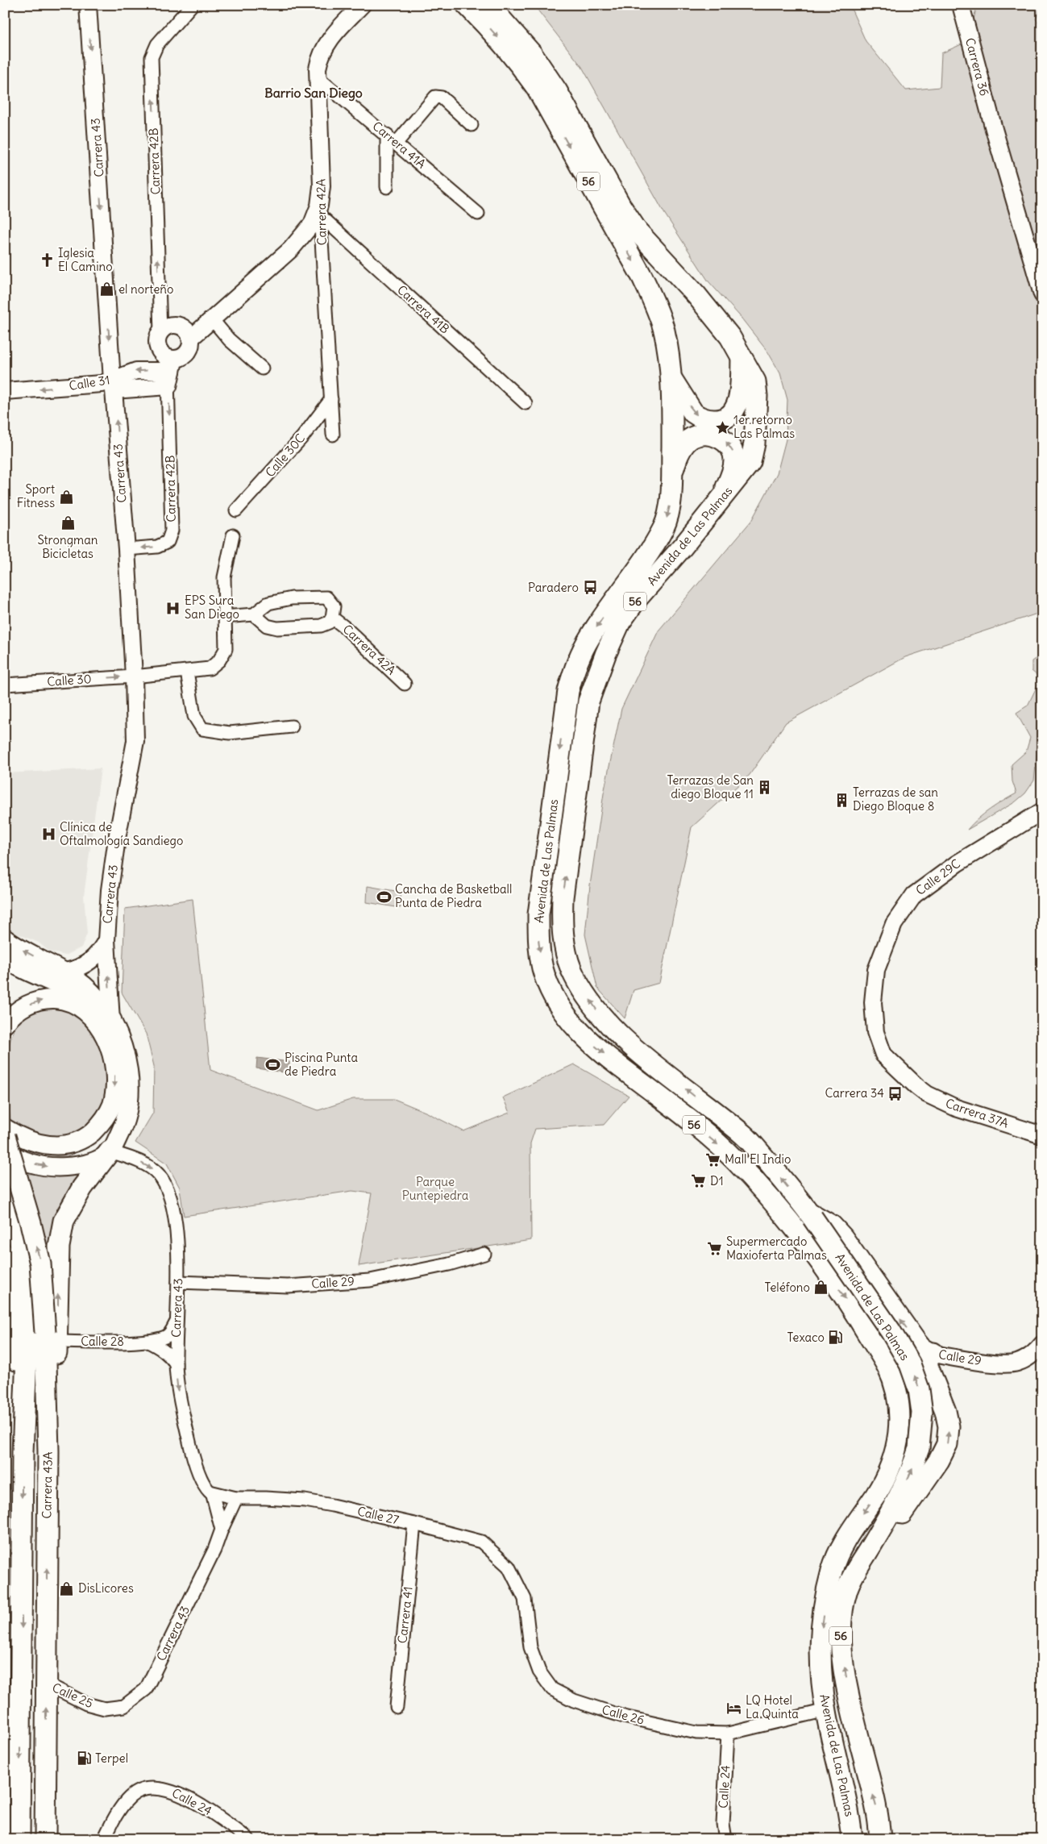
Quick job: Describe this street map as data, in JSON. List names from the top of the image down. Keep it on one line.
{"streets":{"main road":["56","Avenida de Las Palmas","Carrera 43A"],"street":["Carrera 36","Carrera 41A","Carrera 43","Carrera 42B","Carrera 42A","Carrera 41B","Calle 31","Calle 30C","Calle 30","Calle 29C","Carrera 37A","Calle 29","Calle 28","Calle 27","Carrera 41","Calle 25","Calle 26","Calle 24"]},"crossings":[["Carrera 41A","Carrera 42A"],["Carrera 43","Carrera 42B"],["Carrera 43","Calle 31"],["Carrera 43","Calle 30"],["Carrera 43","Calle 29"],["Carrera 43","Calle 28"],["Carrera 43","Calle 27"],["Carrera 43","Calle 25"],["Carrera 42B","Calle 31"],["Carrera 42A","Carrera 41B"],["Carrera 42A","Calle 30C"],["Carrera 42A","Calle 30"],["Avenida de Las Palmas","Calle 29"],["Avenida de Las Palmas","Calle 26"],["Calle 29C","Carrera 37A"],["Calle 28","Carrera 43A"],["Carrera 43A","Calle 25"],["Calle 27","Carrera 41"],["Calle 27","Calle 26"],["Calle 26","Calle 24"]],"one_way":["Calle 31","Calle 30"],"districts":["Barrio San Diego"],"parks":["Parque Puntepiedra"],"places":{"church":["Iglesia El Camino"],"shop":["el norteño","Sport Fitness","Strongman Bicicletas","Teléfono","DisLicores"],"place":["1er.retorno Las Palmas"],"bus stop":["Paradero","Carrera 34"],"hospital":["EPS Sura San Diego","Clínica de Oftalmología Sandiego"],"building":["Terrazas de San diego Bloque 11","Terrazas de san Diego Bloque 8"],"sports":["Cancha de Basketball Punta de Piedra","Piscina Punta de Piedra"],"supermarket":["Mall El Indio","D1","Supermercado Maxioferta Palmas"],"fuel station":["Texaco","Terpel"],"hotel":["LQ Hotel La Quinta"]}}
